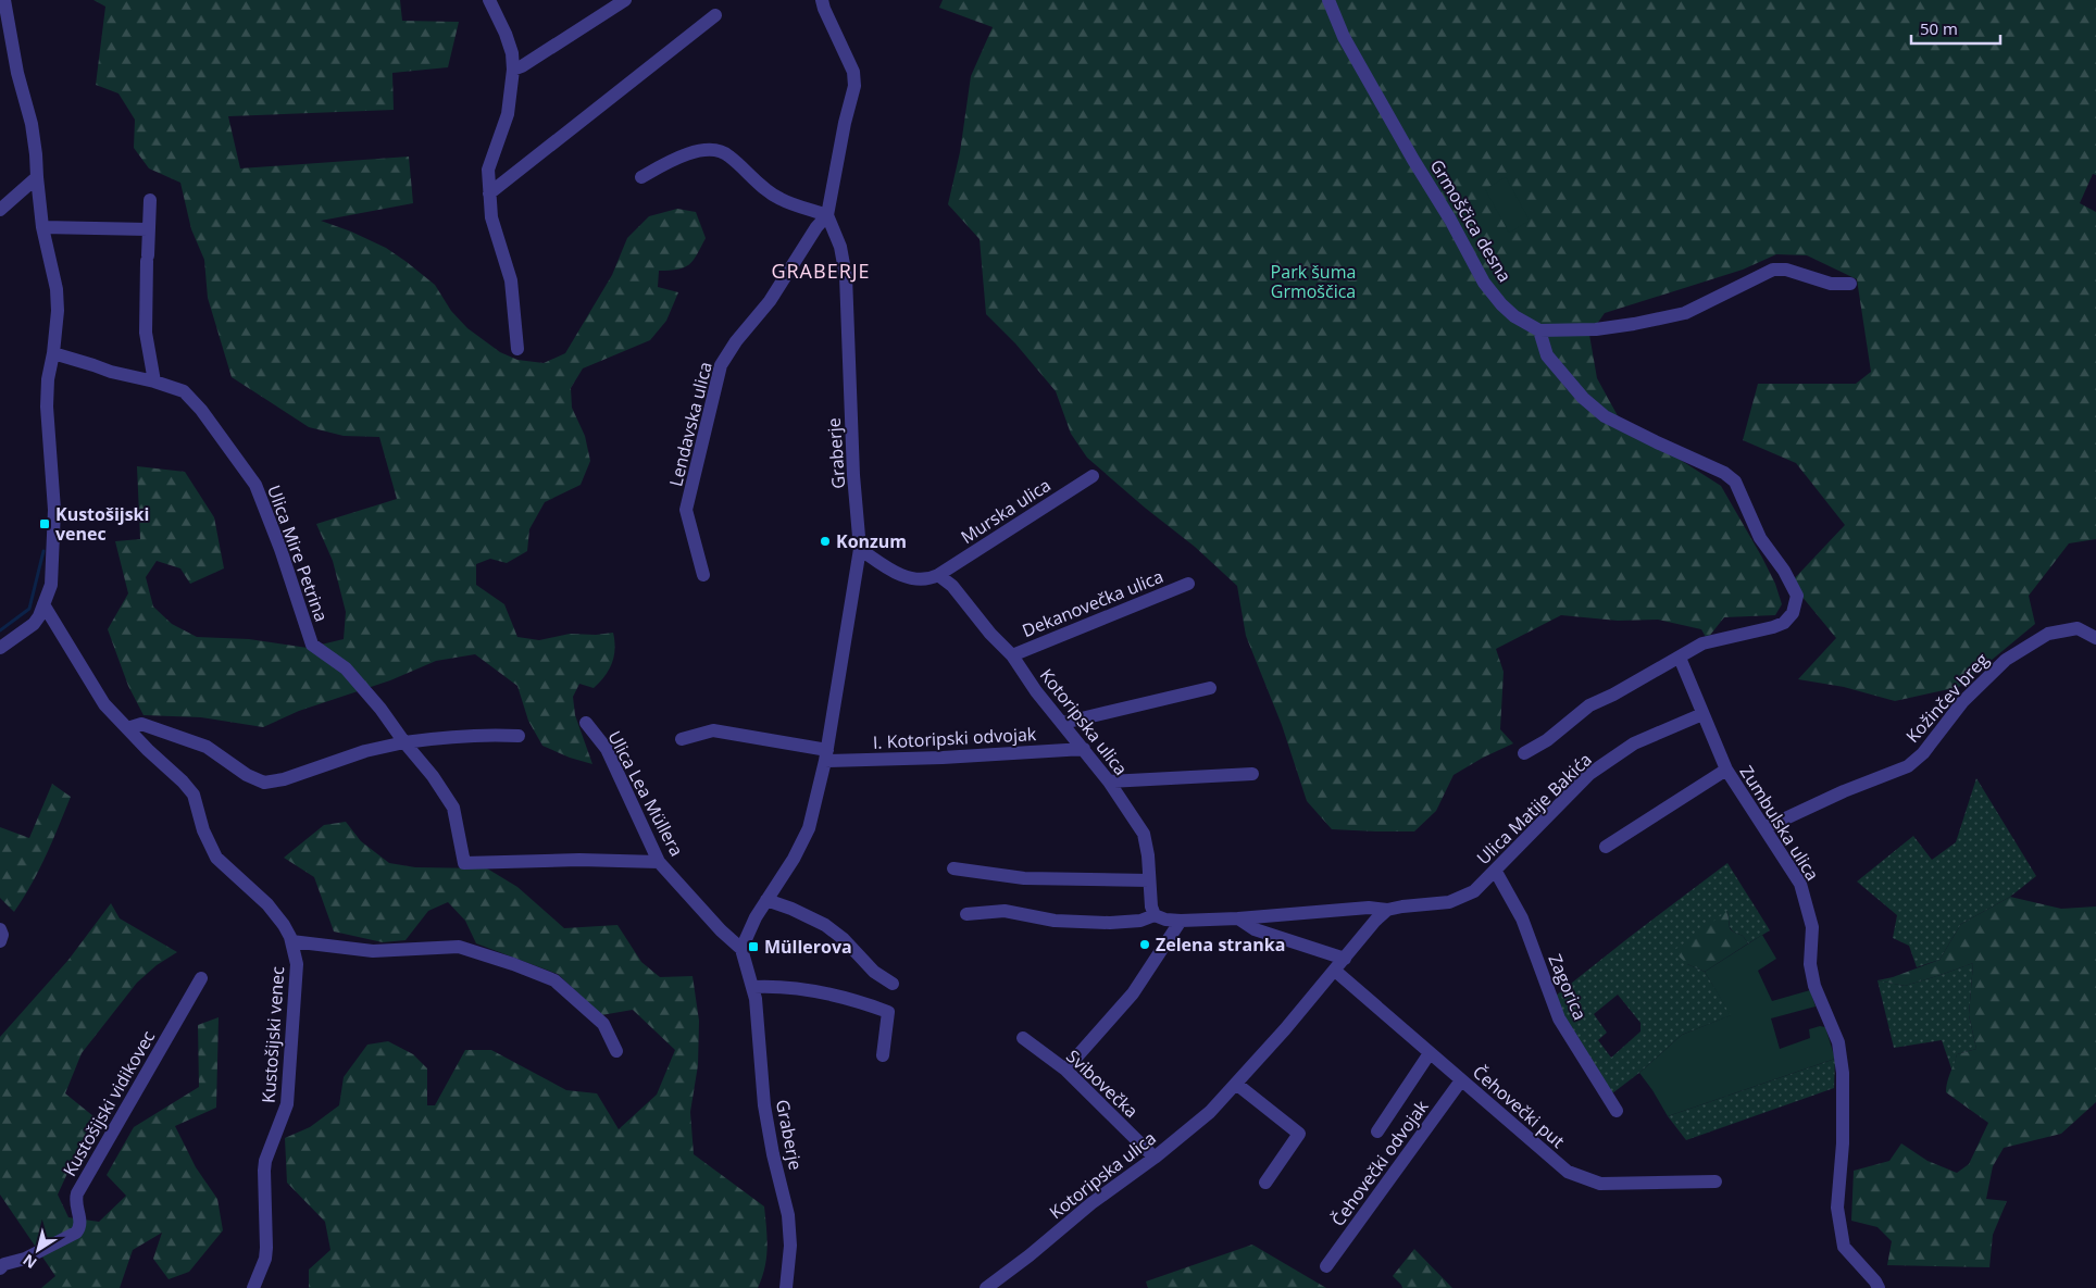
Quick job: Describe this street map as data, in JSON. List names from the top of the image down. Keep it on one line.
{"streets":{"street":["Grmoščica desna","Lendavska ulica","Graberje","Murska ulica","Ulica Mire Petrina","Dekanovečka ulica","Kožinčev breg","Kotoripska ulica","I. Kotoripski odvojak","Ulica Lea Müllera","Ulica Matije Bakića","Zumbulska ulica","Zagorica","Kustošijski venec","Svibovečka","Kustošijski vidikovec","Čehovečki put","Čehovečki odvojak"]},"crossings":[["Lendavska ulica","Graberje"],["Graberje","I. Kotoripski odvojak"],["Graberje","Ulica Lea Müllera"],["Murska ulica","Kotoripska ulica"],["Ulica Mire Petrina","Ulica Lea Müllera"],["Dekanovečka ulica","Kotoripska ulica"],["Kožinčev breg","Zumbulska ulica"],["Kotoripska ulica","I. Kotoripski odvojak"],["Kotoripska ulica","Ulica Matije Bakića"],["Kotoripska ulica","Svibovečka"],["Kotoripska ulica","Čehovečki put"],["Ulica Matije Bakića","Zumbulska ulica"],["Ulica Matije Bakića","Zagorica"],["Čehovečki put","Čehovečki odvojak"]],"districts":["GRABERJE"],"parks":["Park šuma Grmoščica"],"places":{"transit":["Kustošijski venec","Müllerova"],"other":["Konzum","Zelena stranka"]},"scale_bar":"50 m","north":"bottom left"}
